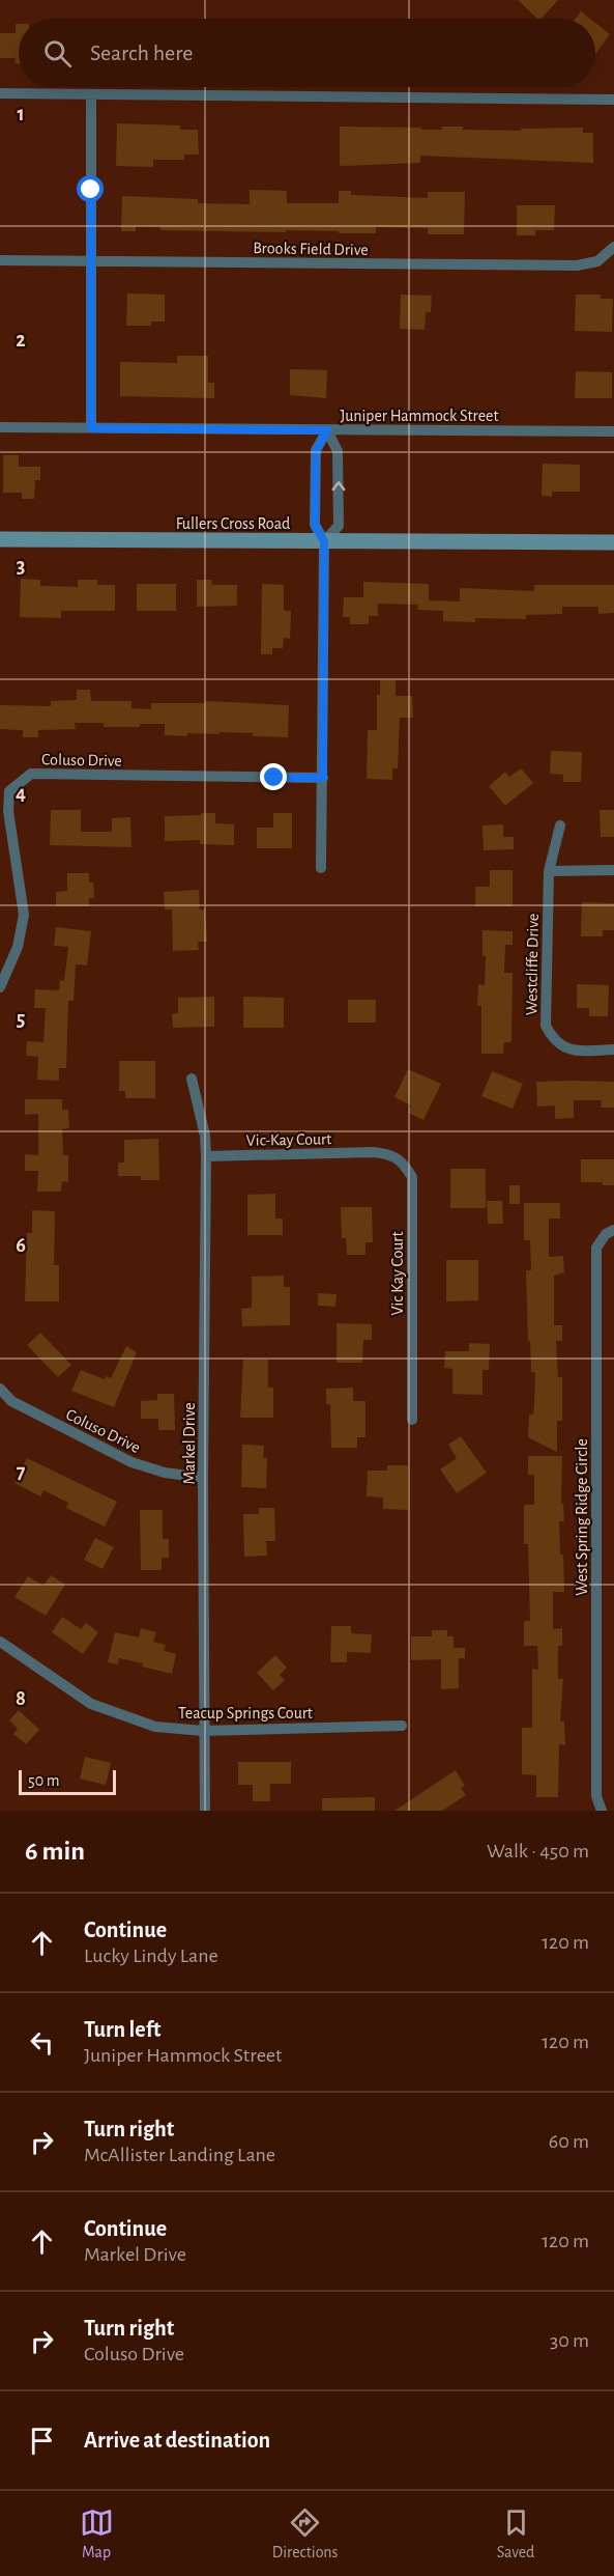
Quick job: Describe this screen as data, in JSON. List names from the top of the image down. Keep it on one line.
{"streets":{"street":["Brooks Field Drive","Juniper Hammock Street","Fullers Cross Road","Coluso Drive","Westcliffe Drive","Vic-Kay Court","Vic Kay Court","Markel Drive","West Spring Ridge Circle","Teacup Springs Court"]},"crossings":[["Coluso Drive","Markel Drive"],["Vic-Kay Court","Vic Kay Court"],["Vic-Kay Court","Markel Drive"],["Markel Drive","Teacup Springs Court"]],"scale_bar":"50 m","page":{"search":"Search here","scale":"50 m","heading":["6 min","Walk · 450 m"],"list":[["Continue","Lucky Lindy Lane","120 m"],["Turn left","Juniper Hammock Street","120 m"],["Turn right","McAllister Landing Lane","60 m"],["Continue","Markel Drive","120 m"],["Turn right","Coluso Drive","30 m"],"Arrive at destination"],"nav":["Map","Directions","Saved"]},"grid":{"rows":["1","2","3","4","5","6","7","8"]}}
